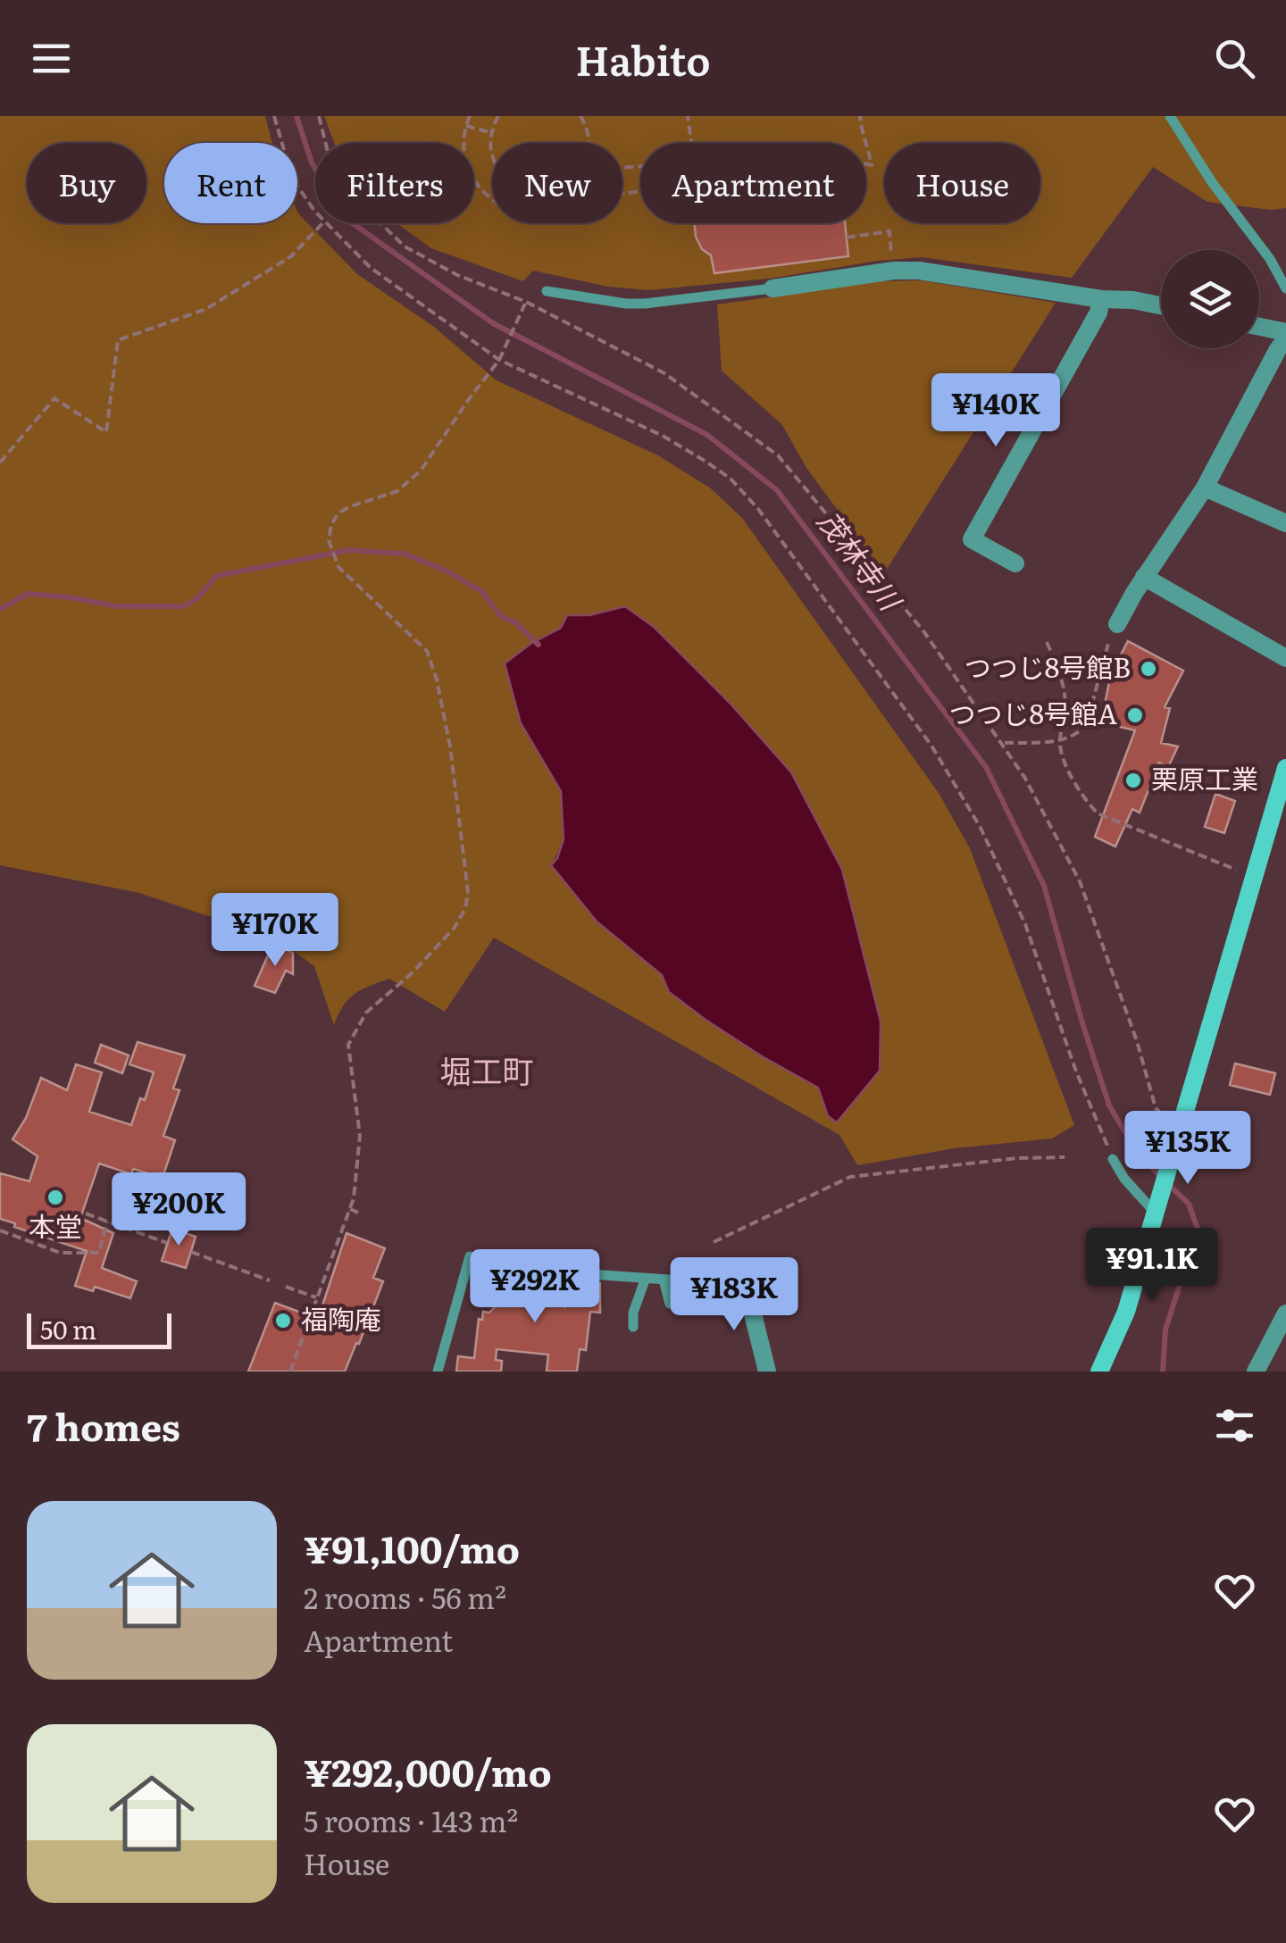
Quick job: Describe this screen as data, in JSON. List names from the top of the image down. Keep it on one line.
{"districts":["堀工町"],"water":["茂林寺川"],"places":["つつじ8号館B","つつじ8号館A","栗原工業","本堂","福陶庵"],"scale_bar":"50 m","page":{"header":"Habito","chip":["Buy","Rent","Filters","New","Apartment","House"],"price":["¥140K","¥170K","¥135K","¥200K","¥91.1K","¥292K","¥183K"],"scale":"50 m","heading":"7 homes","list":[{"name":"¥91,100/mo","note":"2 rooms · 56 m² · Apartment"},{"name":"¥292,000/mo","note":"5 rooms · 143 m² · House"}]}}
